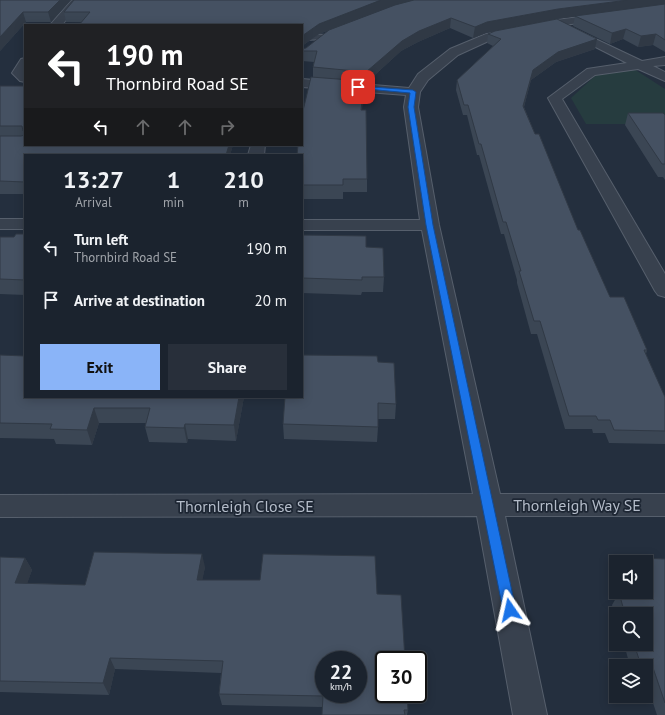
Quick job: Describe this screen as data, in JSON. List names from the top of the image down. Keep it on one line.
{"streets":{"street":["Thornleigh Way SE","Thornleigh Close SE"]},"crossings":[["Thornleigh Way SE","Thornleigh Close SE"]],"page":{"turn":["190 m","Thornbird Road SE"],"eta":["13:27","Arrival","1","min","210","m"],"list":[{"name":"Turn left","note":"Thornbird Road SE","value":"190 m"},{"name":"Arrive at destination","value":"20 m"}],"buttons":["Exit","Share"],"speed":"22 km/h","limit":"30"}}
